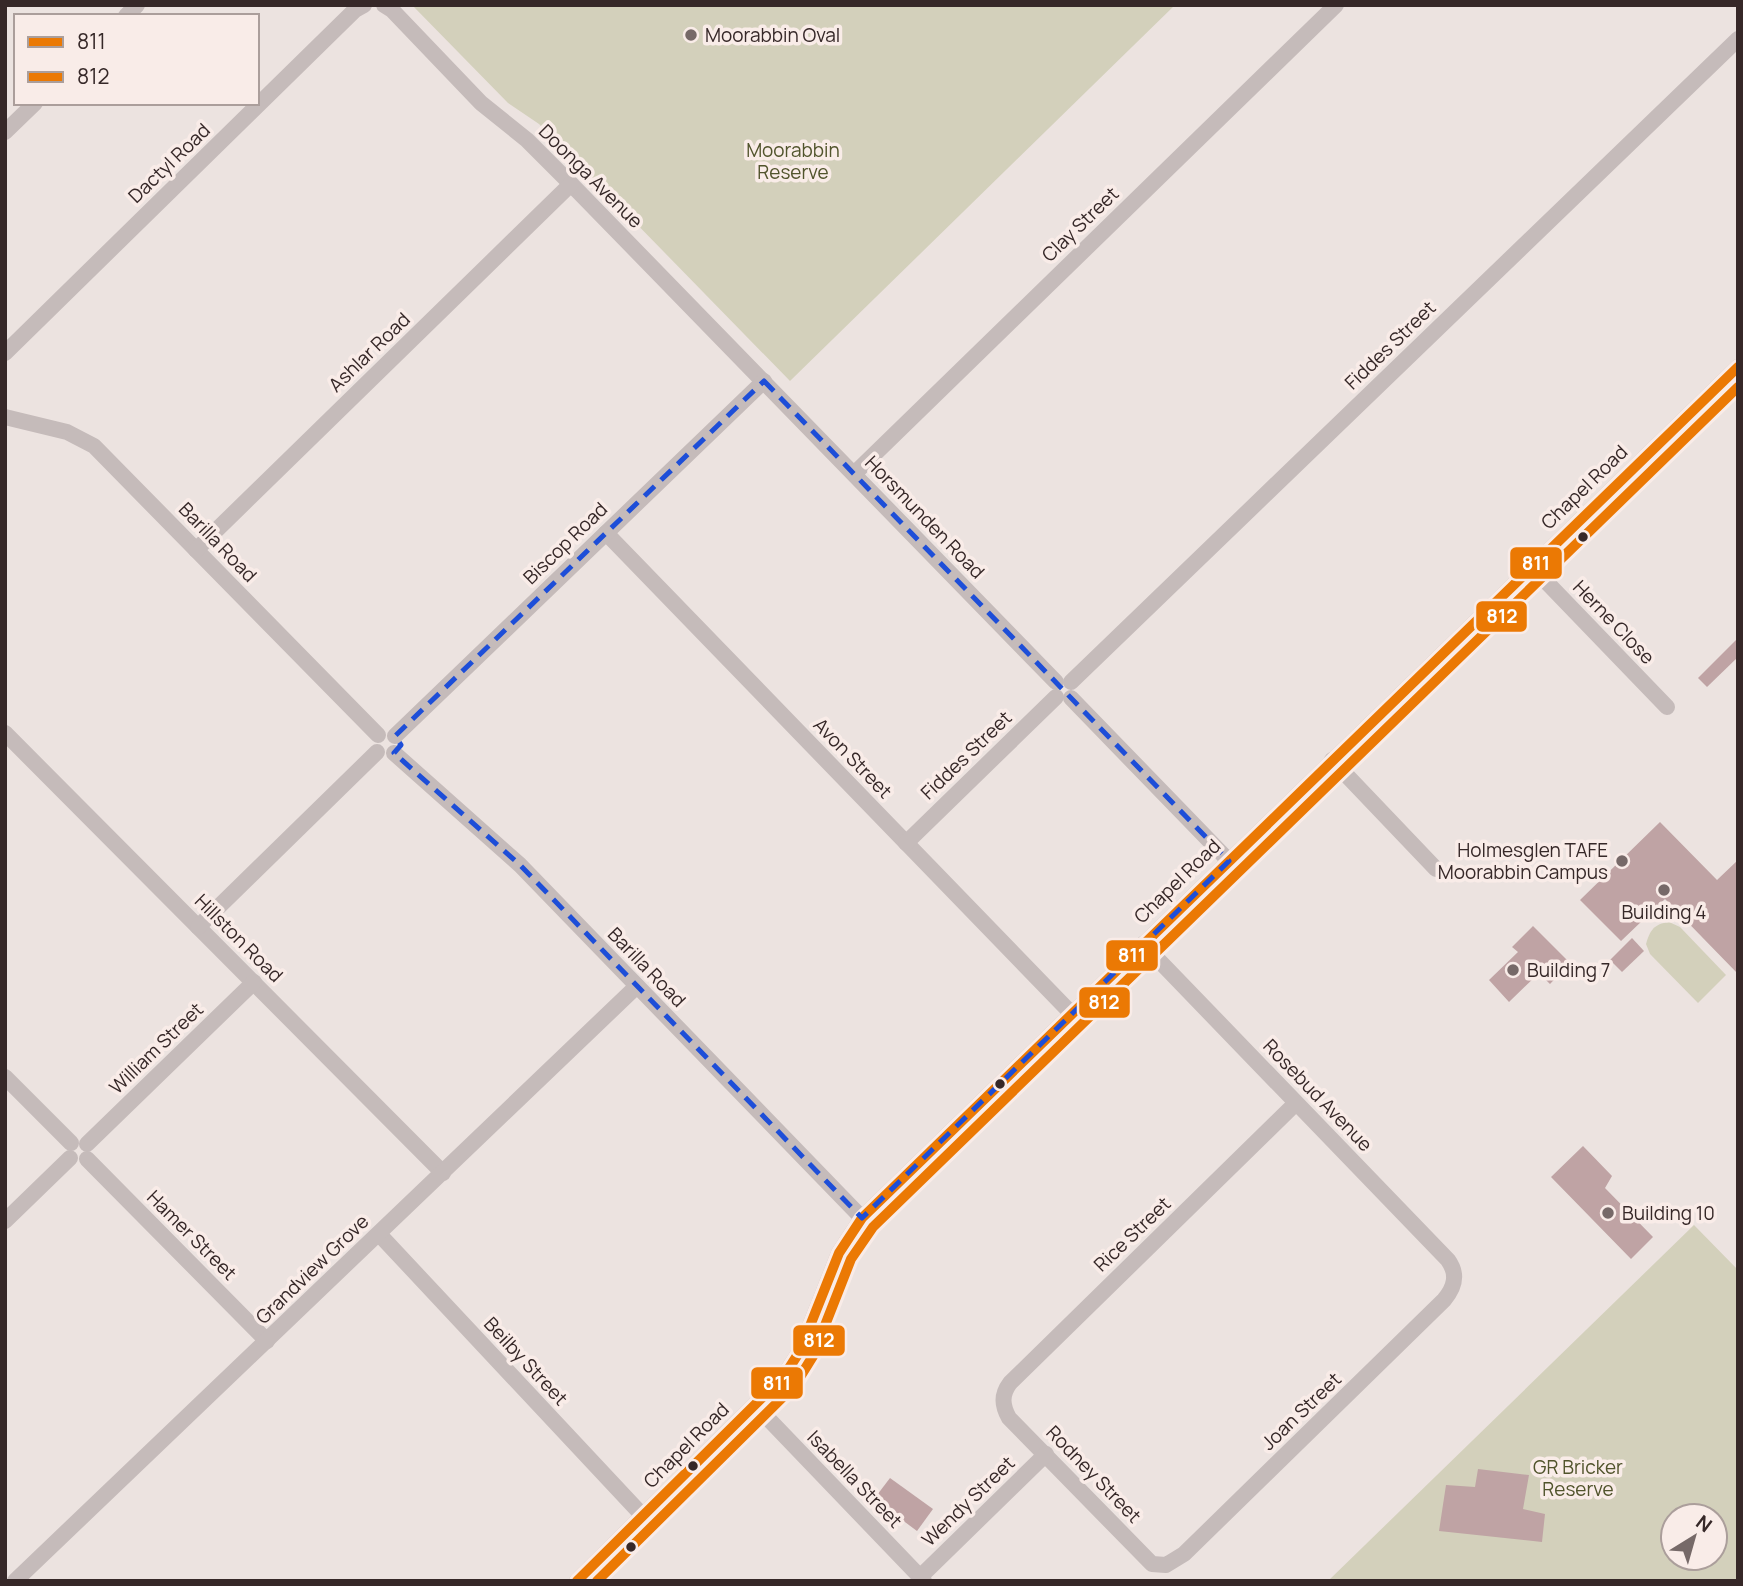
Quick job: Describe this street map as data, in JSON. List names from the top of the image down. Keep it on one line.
{"streets":{"street":["Dactyl Road","Doonga Avenue","Clay Street","Fiddes Street","Ashlar Road","Chapel Road","Horsmunden Road","Barilla Road","Biscop Road","Herne Close","Avon Street","Hillston Road","William Street","Rosebud Avenue","Rice Street","Hamer Street","Grandview Grove","Beilby Street","Joan Street","Rodney Street","Isabella Street","Wendy Street"]},"crossings":[["Doonga Avenue","Ashlar Road"],["Doonga Avenue","Horsmunden Road"],["Doonga Avenue","Biscop Road"],["Clay Street","Horsmunden Road"],["Fiddes Street","Horsmunden Road"],["Fiddes Street","Avon Street"],["Ashlar Road","Barilla Road"],["Chapel Road","Horsmunden Road"],["Chapel Road","Barilla Road"],["Chapel Road","Herne Close"],["Chapel Road","Avon Street"],["Chapel Road","Rosebud Avenue"],["Chapel Road","Beilby Street"],["Chapel Road","Isabella Street"],["Horsmunden Road","Biscop Road"],["Barilla Road","Biscop Road"],["Barilla Road","Grandview Grove"],["Biscop Road","Avon Street"],["Hillston Road","William Street"],["Hillston Road","Grandview Grove"],["William Street","Hamer Street"],["Rosebud Avenue","Rice Street"],["Rosebud Avenue","Joan Street"],["Rice Street","Rodney Street"],["Hamer Street","Grandview Grove"],["Grandview Grove","Beilby Street"],["Joan Street","Rodney Street"],["Rodney Street","Wendy Street"],["Isabella Street","Wendy Street"]],"parks":["Moorabbin Reserve","GR Bricker Reserve"],"places":["Moorabbin Oval","Holmesglen TAFE Moorabbin Campus","Building 4","Building 7","Building 10"],"lines":["transit line 811","transit line 812"],"legend":["811","812"],"north":"top right"}
